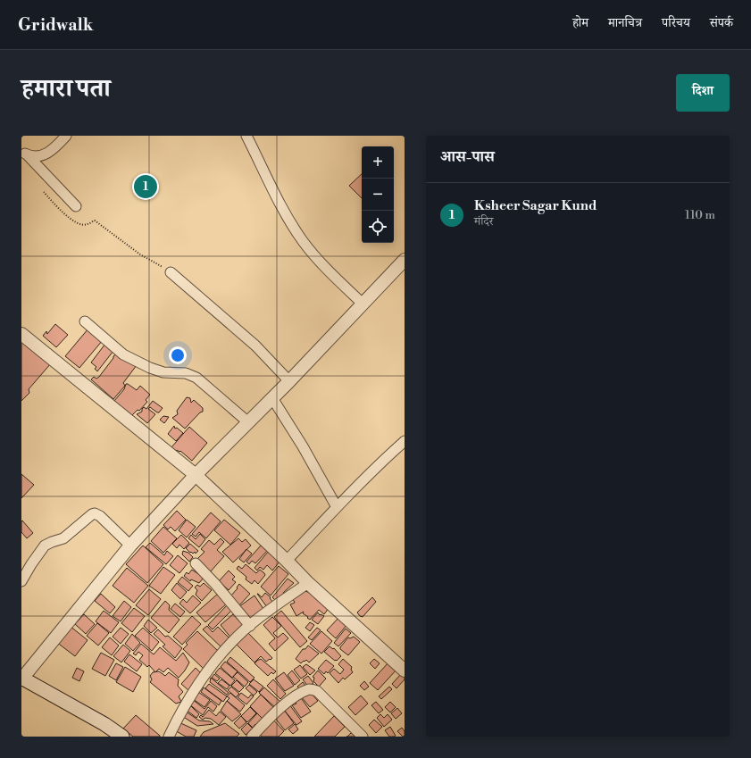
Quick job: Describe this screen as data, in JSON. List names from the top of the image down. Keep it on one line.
{"page":{"header":"Gridwalk","nav":["होम","मानचित्र","परिचय","संपर्क"],"title":"हमारा पता","buttons":"दिशा","heading":"आस-पास","map_buttons":["+","−"],"pins":"1","list":[{"mark":"1","name":"Ksheer Sagar Kund","note":"मंदिर","value":"110 m"}]}}
